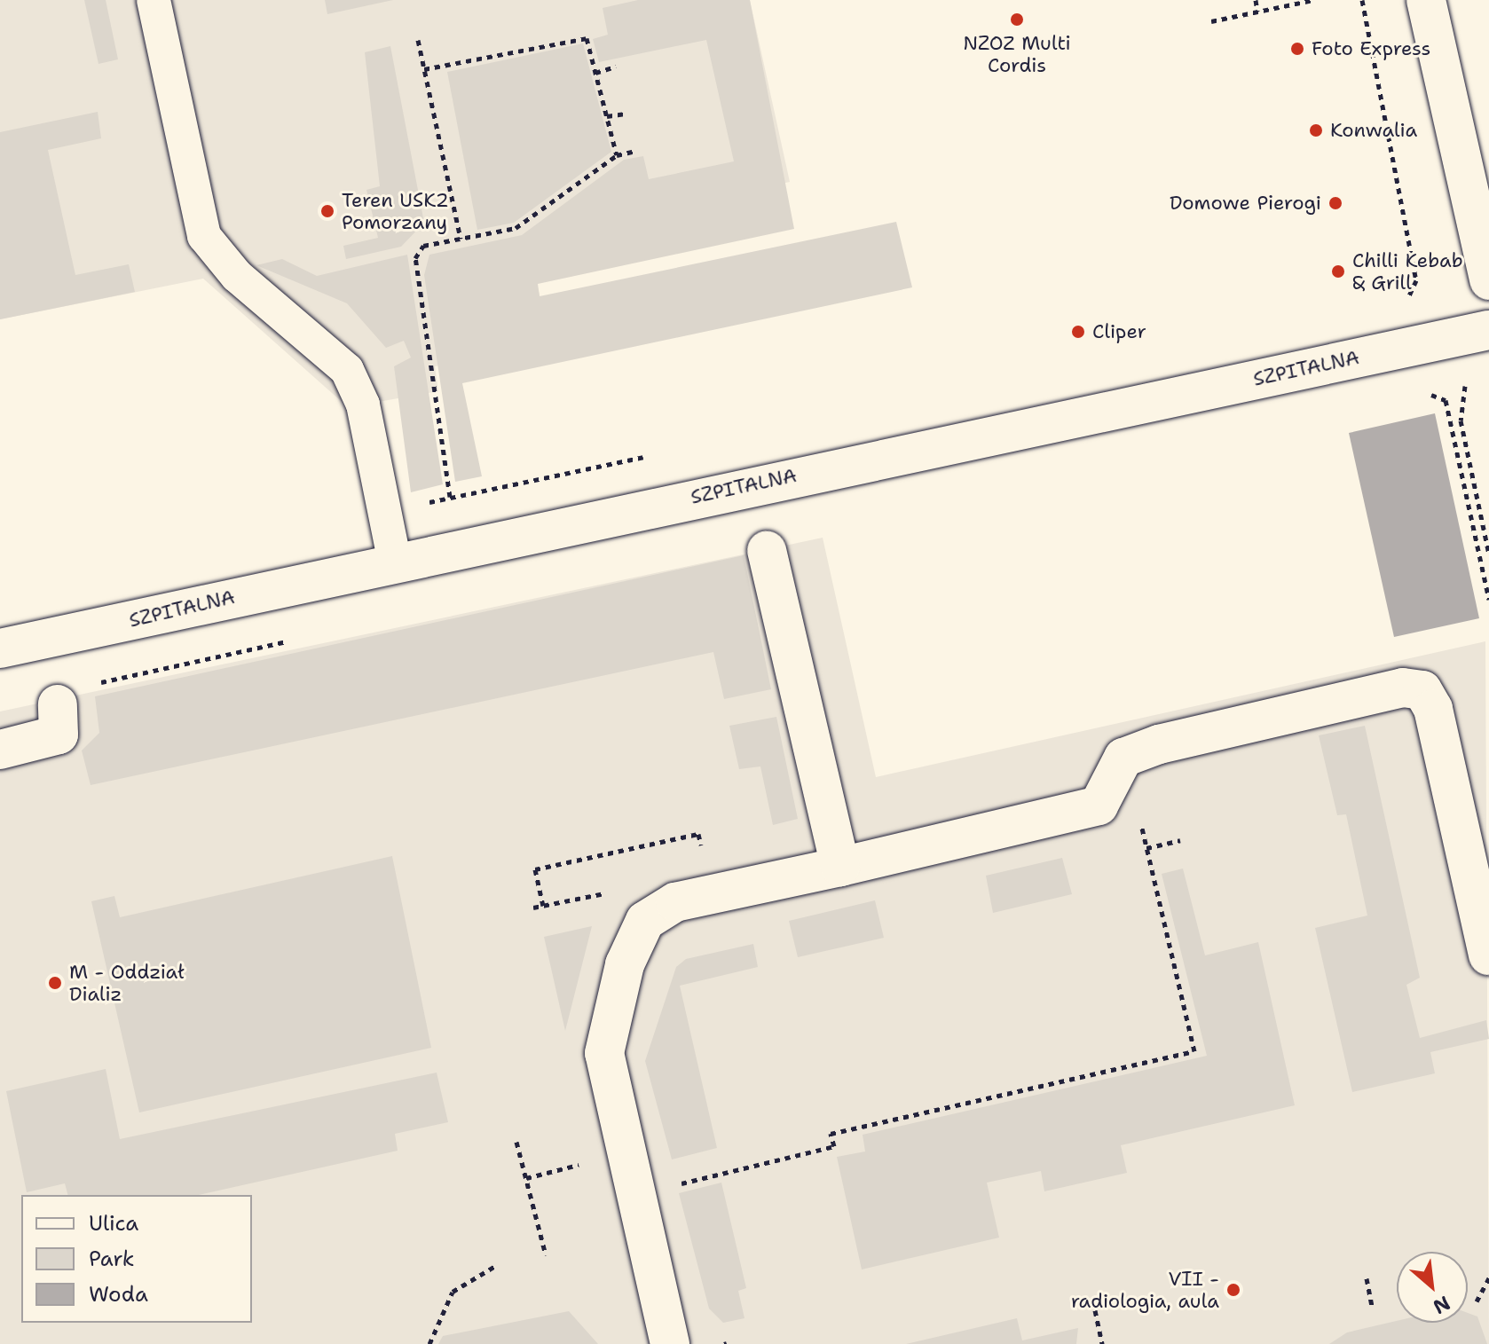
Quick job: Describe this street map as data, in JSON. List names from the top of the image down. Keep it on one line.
{"streets":{"street":["SZPITALNA"]},"places":["NZOZ Multi Cordis","Foto Express","Konwalia","Domowe Pierogi","Teren USK2 Pomorzany","Chilli Kebab & Grill","Cliper","M - Oddział Dializ","VII - radiologia, aula"],"legend":["Ulica","Park","Woda"],"north":"bottom right"}
